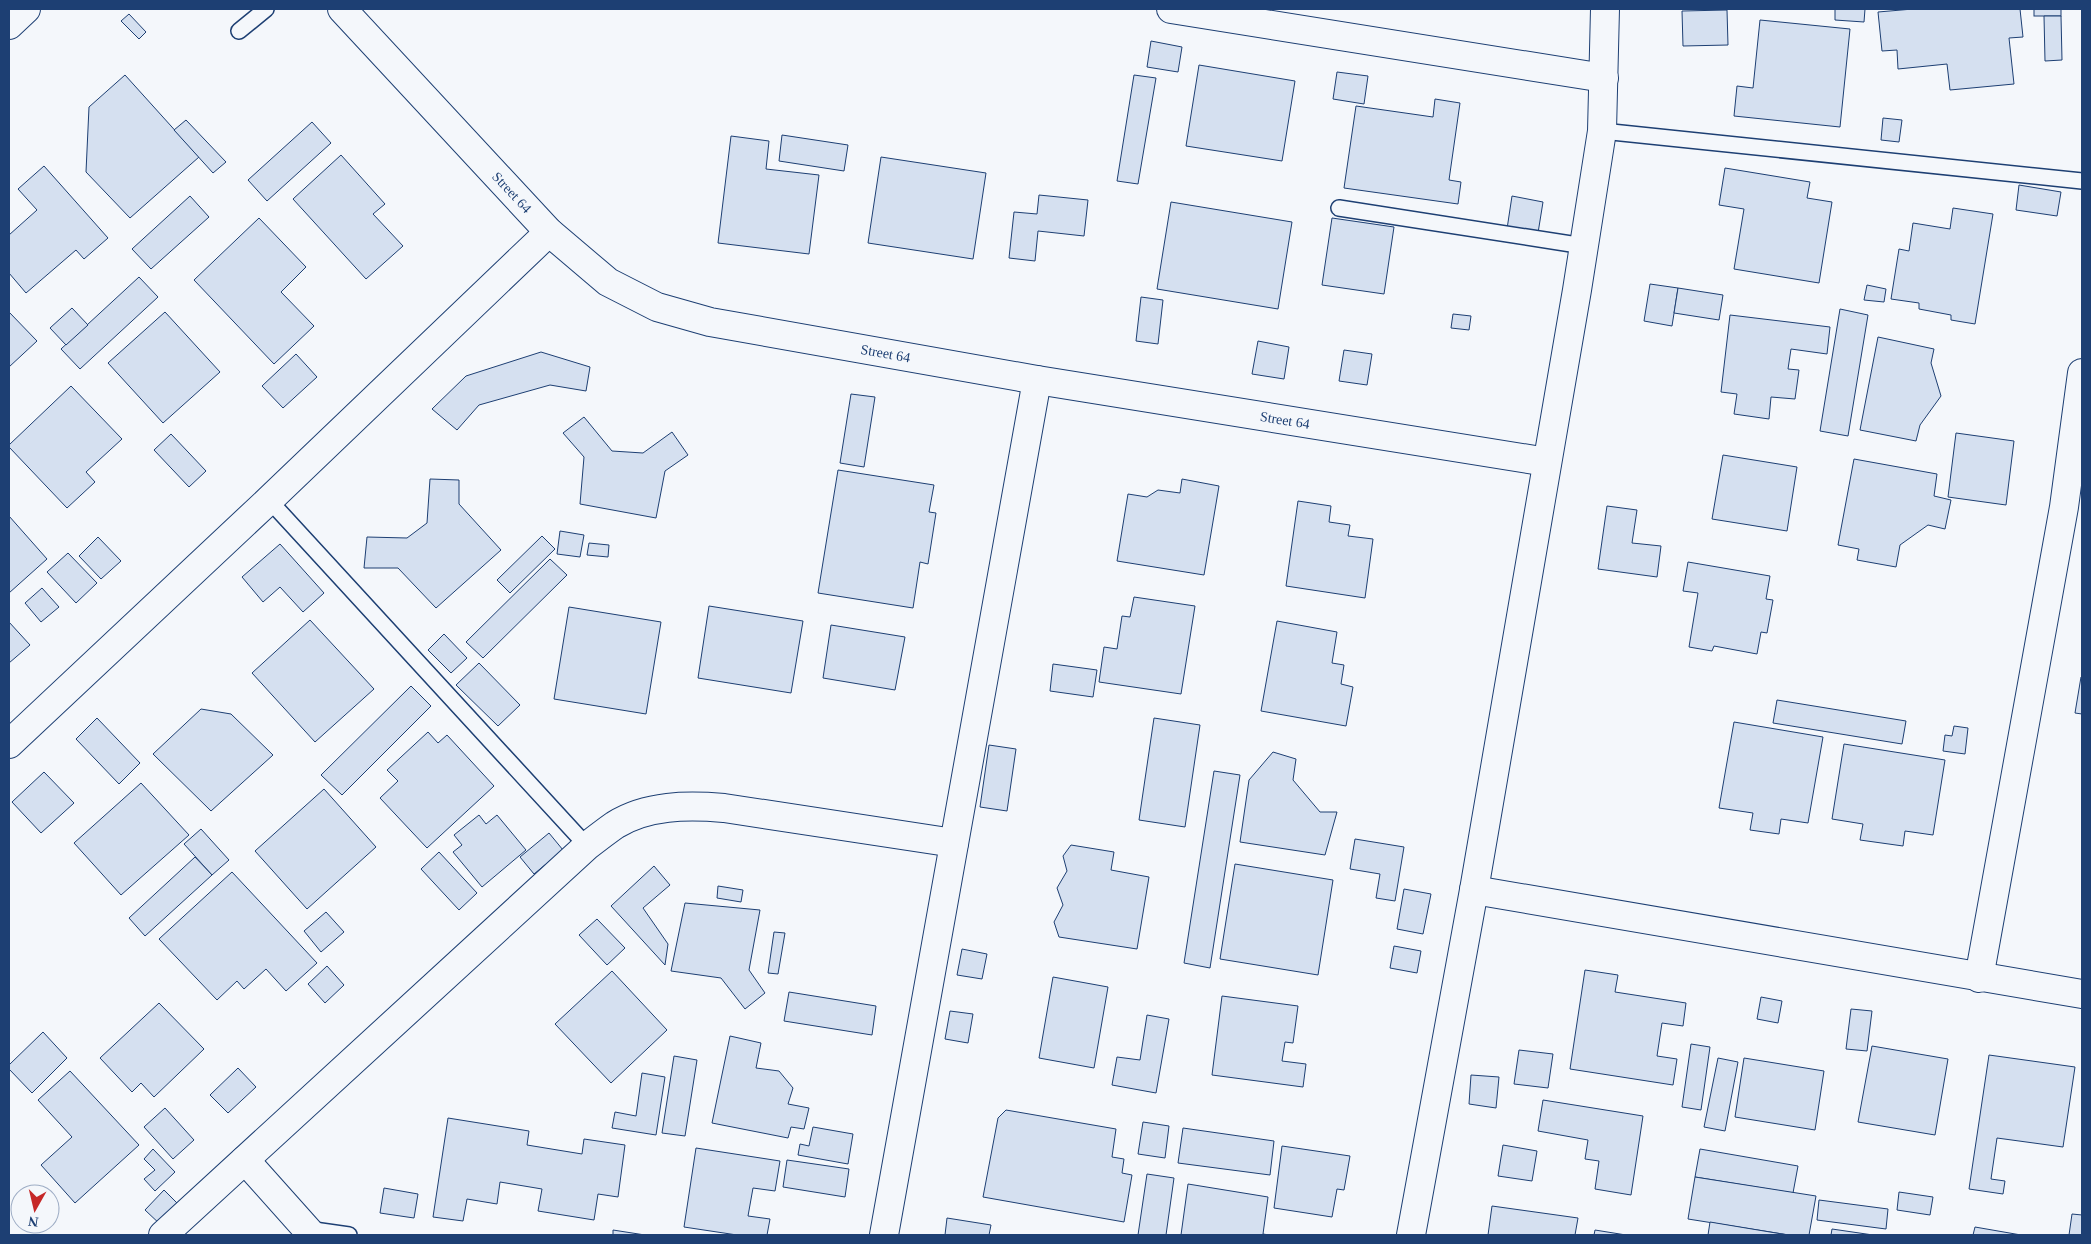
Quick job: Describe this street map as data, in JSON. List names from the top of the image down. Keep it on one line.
{"streets":{"street":["Street 64"]},"north":"bottom"}
